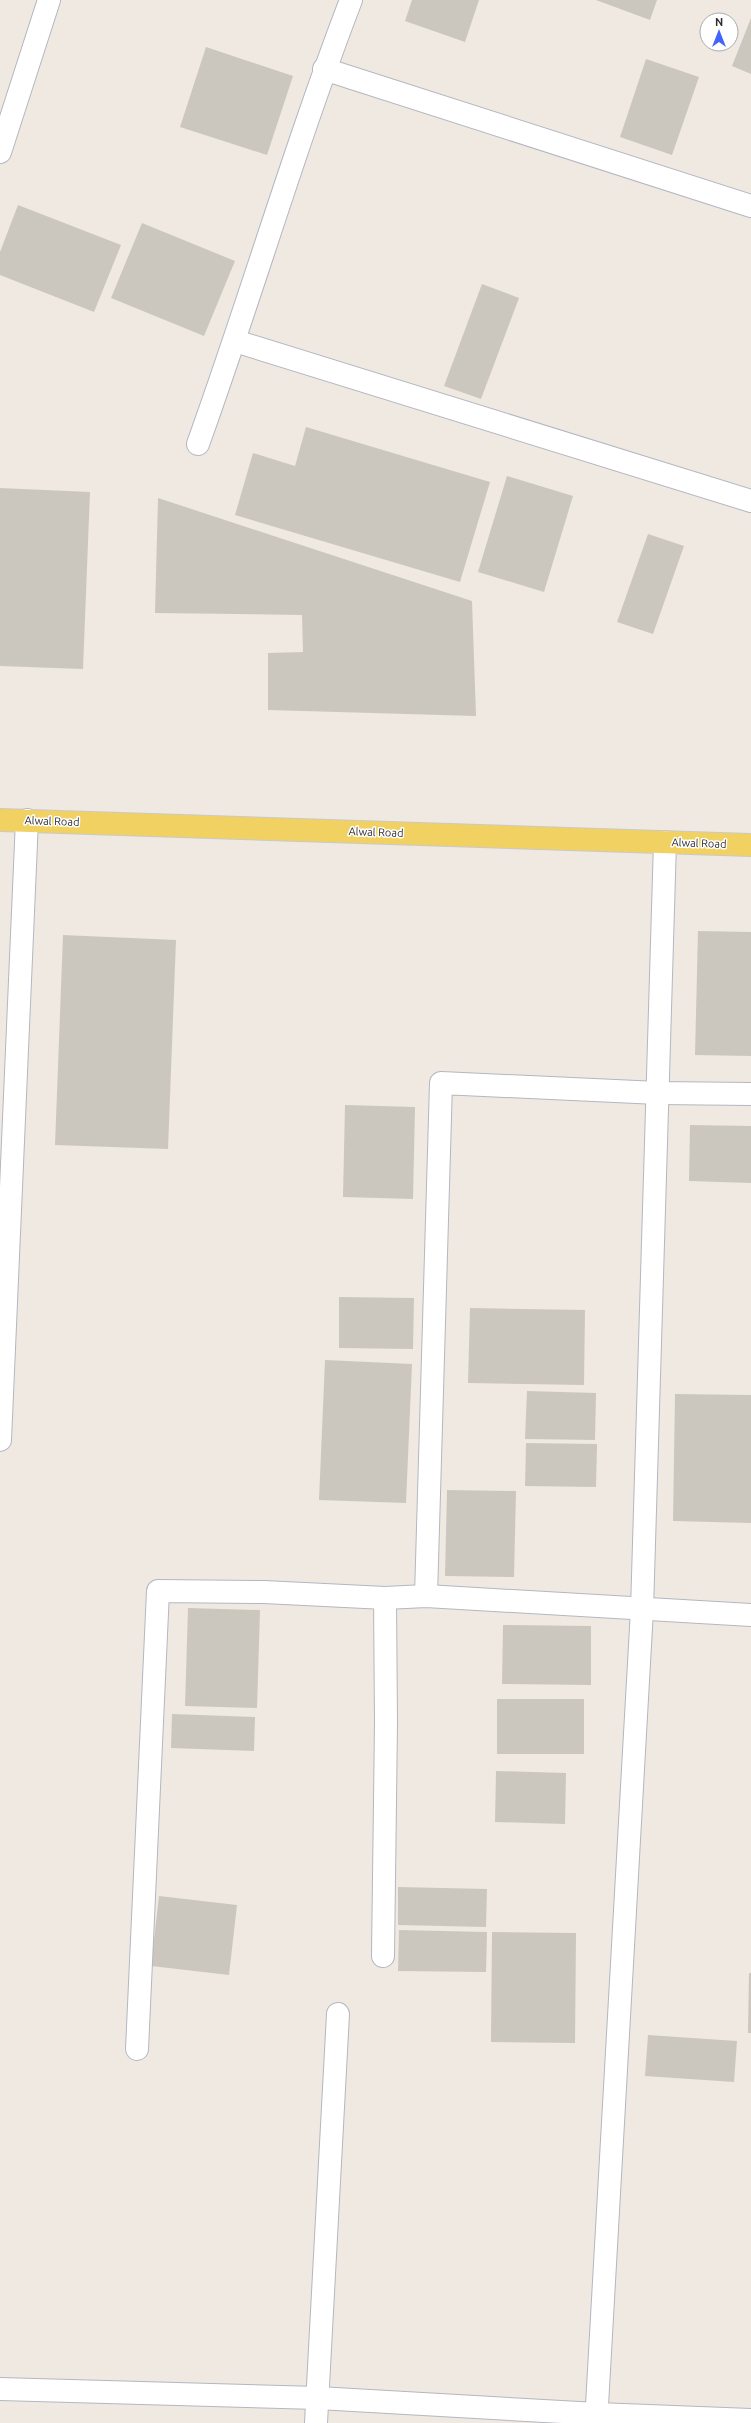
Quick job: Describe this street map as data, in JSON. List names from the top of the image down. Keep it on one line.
{"streets":{"main road":["Alwal Road"]},"north":"top"}
